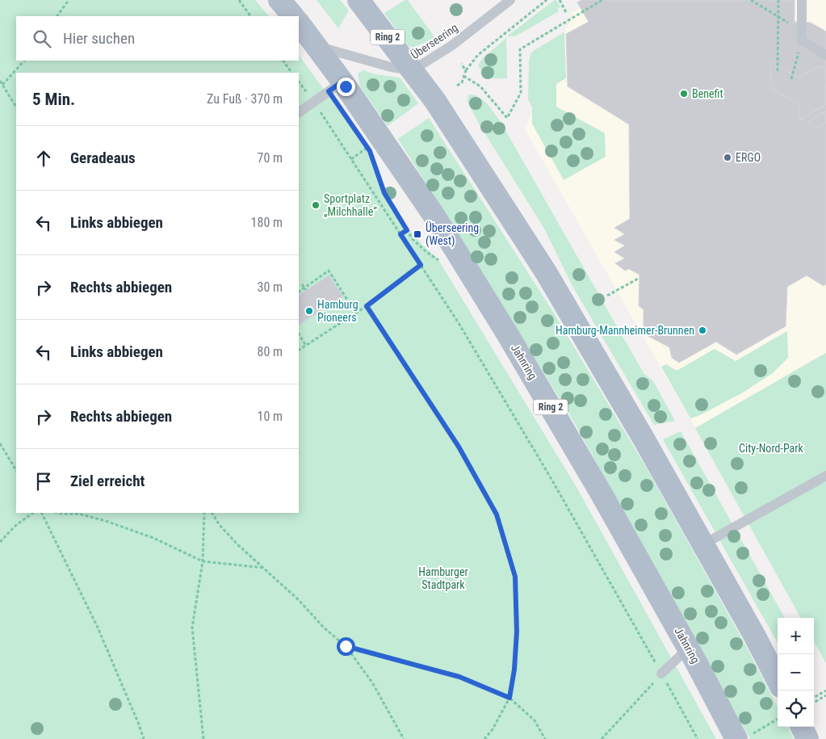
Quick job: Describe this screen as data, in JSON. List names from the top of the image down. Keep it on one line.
{"streets":{"main road":["Ring 2","Jahnring"],"lane":["Überseering"]},"crossings":[["Ring 2","Überseering"],["Überseering","Jahnring"]],"parks":["City-Nord-Park","Hamburger Stadtpark"],"places":{"other":["Benefit","ERGO","Sportplatz „Milchhalle“","Hamburg Pioneers","Hamburg-Mannheimer-Brunnen"],"transit":["Überseering (West)"]},"page":{"search":"Hier suchen","heading":["5 Min.","Zu Fuß · 370 m"],"list":[["Geradeaus","70 m"],["Links abbiegen","180 m"],["Rechts abbiegen","30 m"],["Links abbiegen","80 m"],["Rechts abbiegen","10 m"],"Ziel erreicht"],"map_buttons":["+","−"]}}
